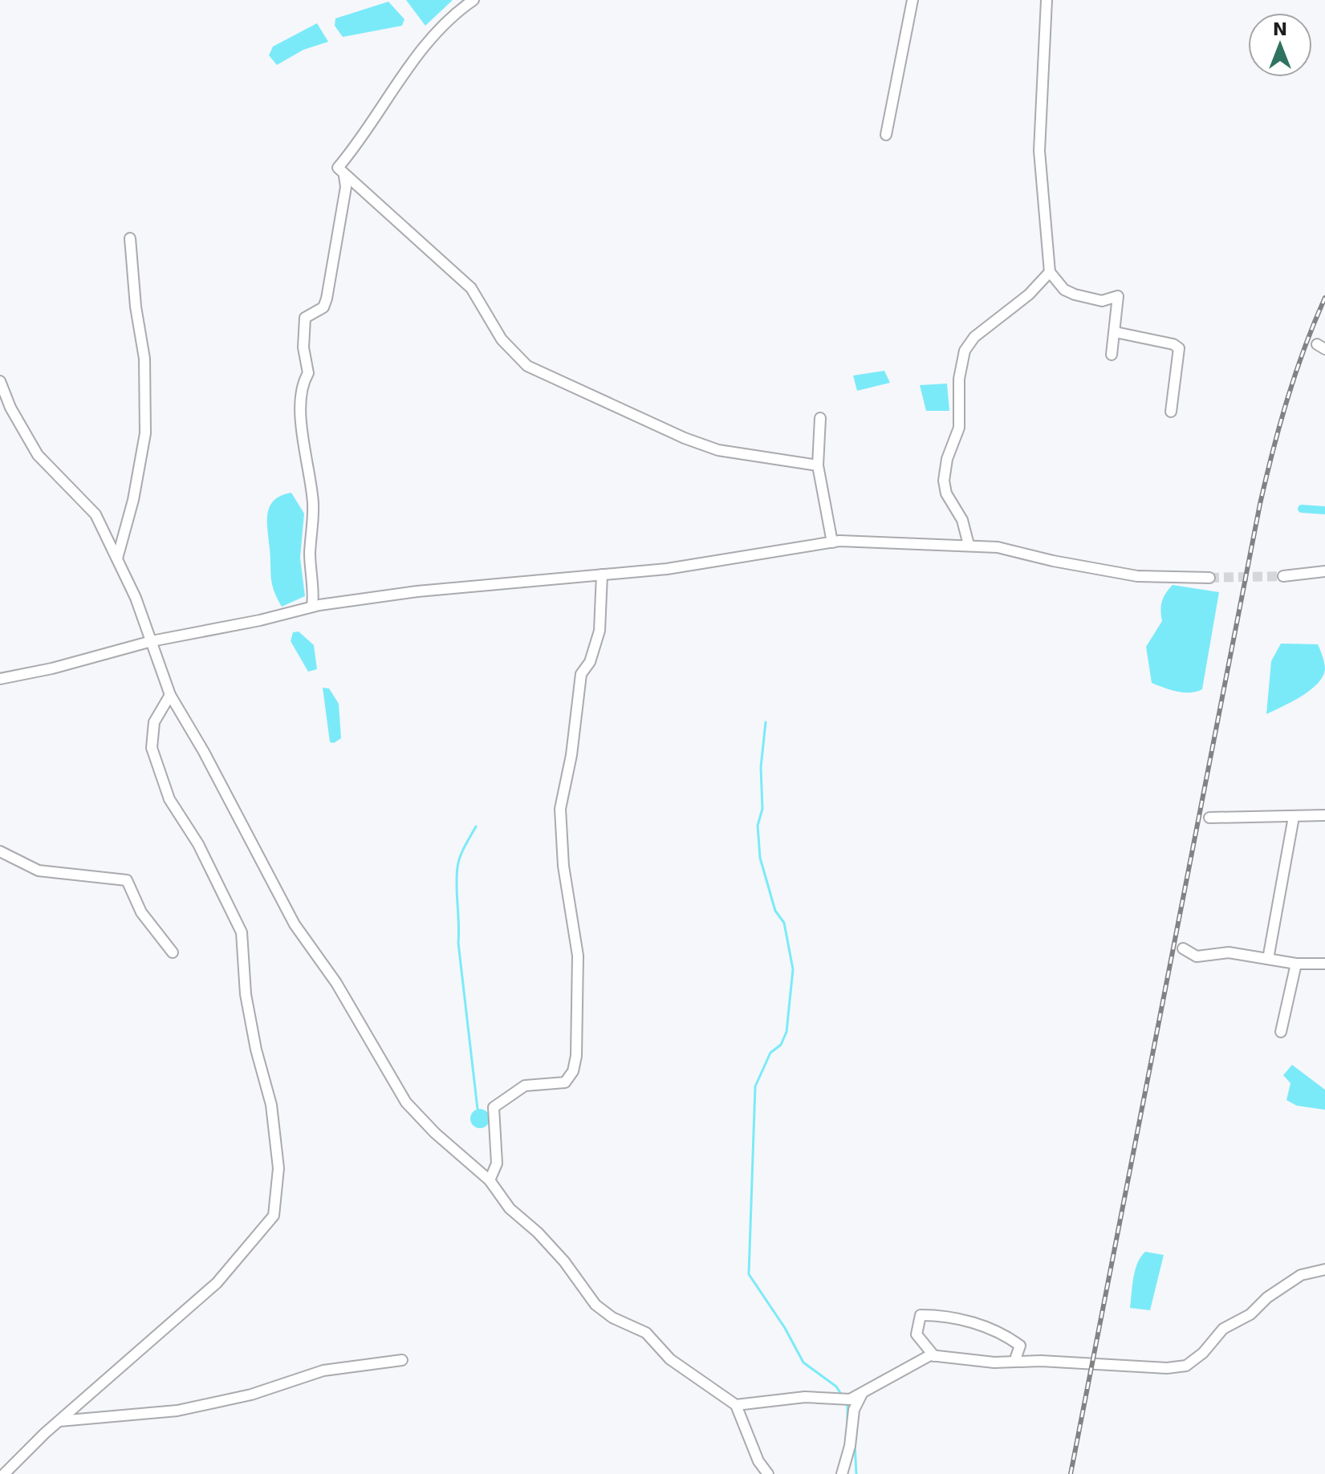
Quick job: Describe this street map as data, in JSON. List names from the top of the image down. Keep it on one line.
{"north":"top"}
